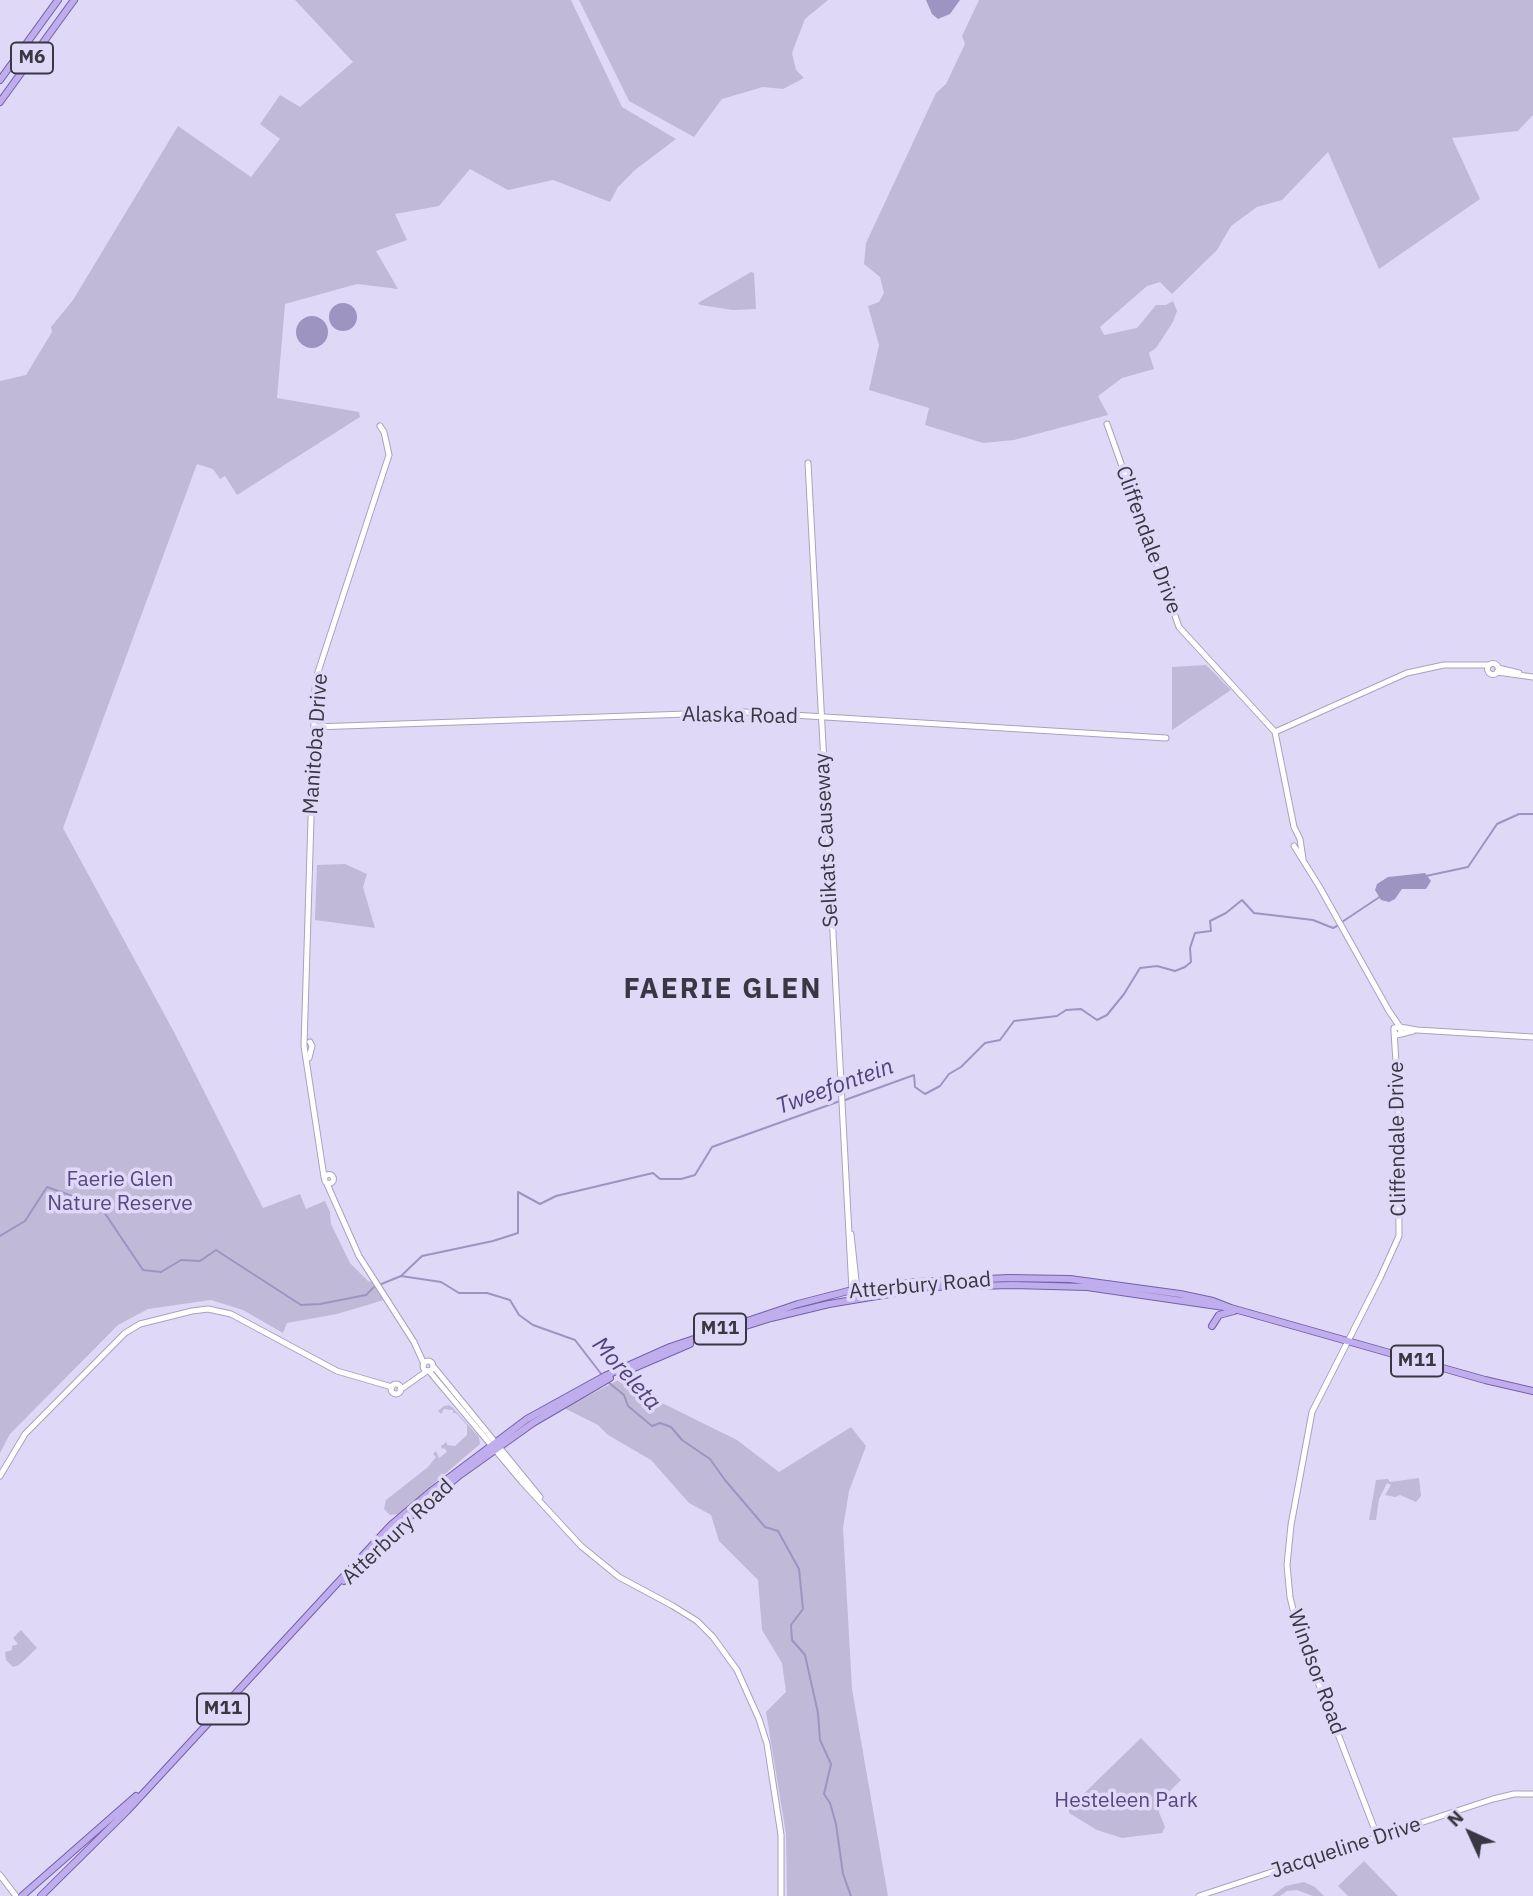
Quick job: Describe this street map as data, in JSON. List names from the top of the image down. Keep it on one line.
{"streets":{"main road":["M6","Atterbury Road","M11"],"street":["Cliffendale Drive","Alaska Road","Manitoba Drive","Selikats Causeway","Windsor Road","Jacqueline Drive"]},"crossings":[["Cliffendale Drive","Atterbury Road"],["Cliffendale Drive","Windsor Road"],["Alaska Road","Manitoba Drive"],["Alaska Road","Selikats Causeway"],["Manitoba Drive","Atterbury Road"],["Selikats Causeway","Atterbury Road"],["Atterbury Road","Windsor Road"],["Windsor Road","Jacqueline Drive"]],"districts":["FAERIE GLEN"],"water":["Tweefontein","Moreleta"],"parks":["Faerie Glen Nature Reserve","Hesteleen Park"],"north":"top left"}
